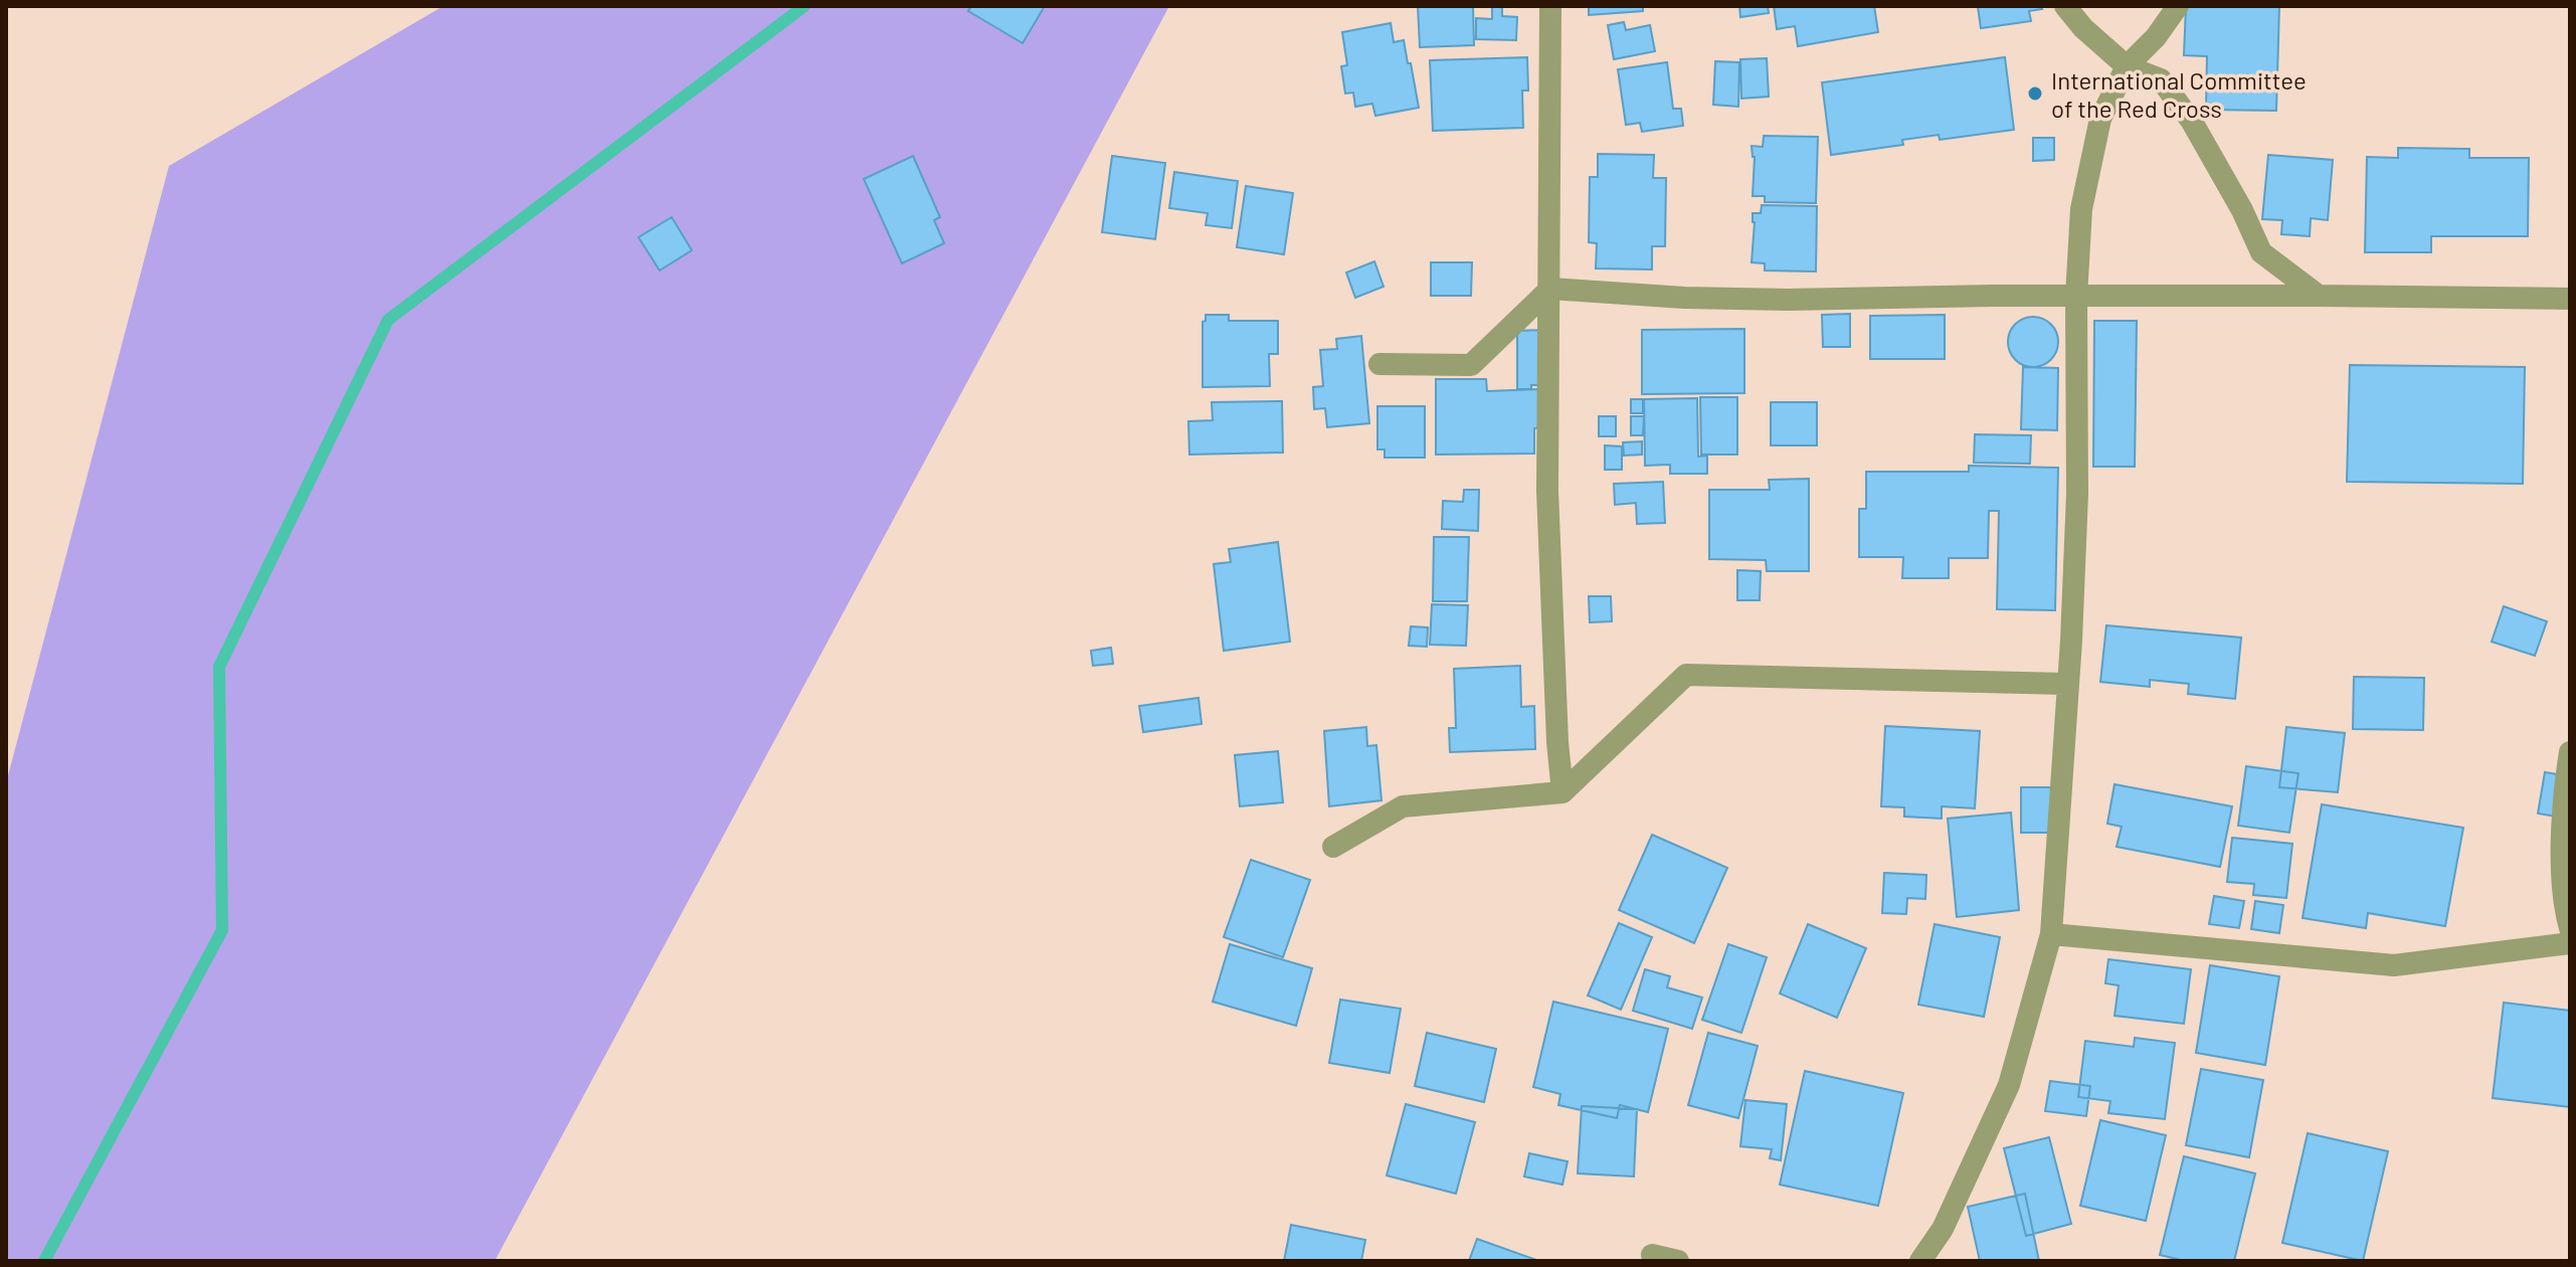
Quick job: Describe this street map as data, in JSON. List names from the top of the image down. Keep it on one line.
{"places":["International Committee of the Red Cross"]}
